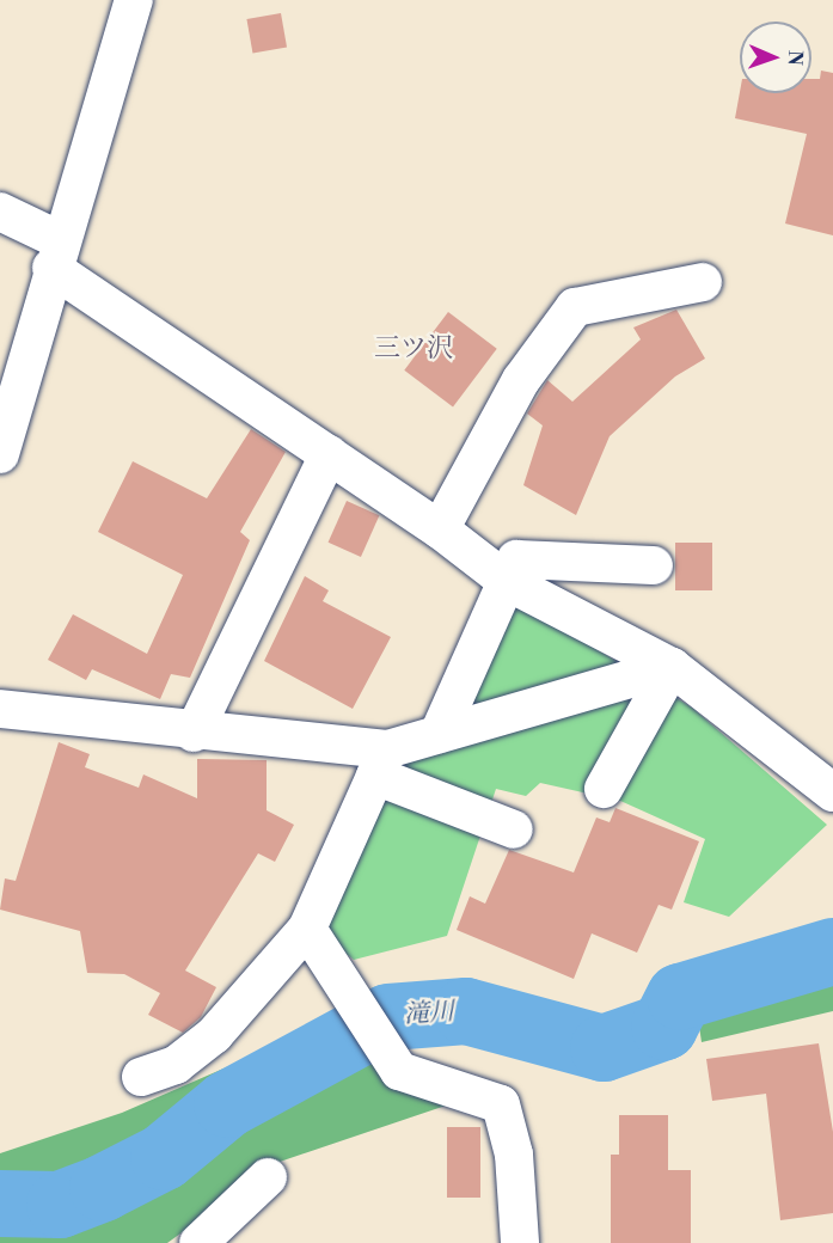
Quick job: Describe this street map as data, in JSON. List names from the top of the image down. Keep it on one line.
{"districts":["三ツ沢"],"water":["滝川"],"north":"right"}
